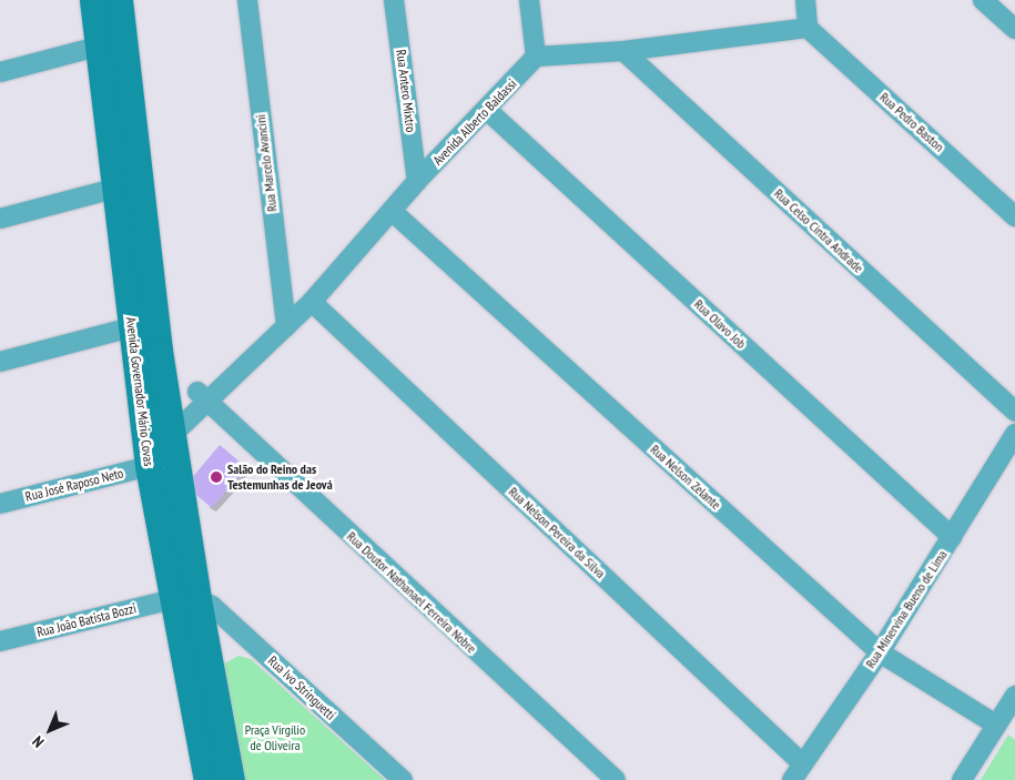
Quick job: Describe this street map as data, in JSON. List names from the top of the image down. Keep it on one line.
{"streets":{"main road":["Avenida Governador Mário Covas"],"street":["Rua Antero Mixtro","Avenida Alberto Baldassi","Rua Pedro Baston","Rua Marcelo Avancini","Rua Celso Cintra Andrade","Rua Olavo Job","Rua Nelson Zelante","Rua José Raposo Neto","Rua Nelson Pereira da Silva","Rua Doutor Nathanael Ferreira Nobre","Rua Minervina Bueno de Lima","Rua João Batista Bozzi","Rua Ivo Stringuetti"]},"crossings":[["Rua Antero Mixtro","Avenida Alberto Baldassi"],["Avenida Alberto Baldassi","Rua Marcelo Avancini"],["Avenida Alberto Baldassi","Rua Olavo Job"],["Avenida Alberto Baldassi","Avenida Governador Mário Covas"],["Avenida Alberto Baldassi","Rua Nelson Zelante"],["Avenida Alberto Baldassi","Rua Nelson Pereira da Silva"],["Avenida Alberto Baldassi","Rua Doutor Nathanael Ferreira Nobre"],["Rua Olavo Job","Rua Minervina Bueno de Lima"],["Avenida Governador Mário Covas","Rua José Raposo Neto"],["Avenida Governador Mário Covas","Rua João Batista Bozzi"],["Avenida Governador Mário Covas","Rua Ivo Stringuetti"],["Rua Nelson Zelante","Rua Minervina Bueno de Lima"],["Rua Nelson Pereira da Silva","Rua Minervina Bueno de Lima"],["Rua João Batista Bozzi","Rua Ivo Stringuetti"]],"parks":["Praça Virgílio de Oliveira"],"places":["Salão do Reino das Testemunhas de Jeová"],"north":"bottom left"}
